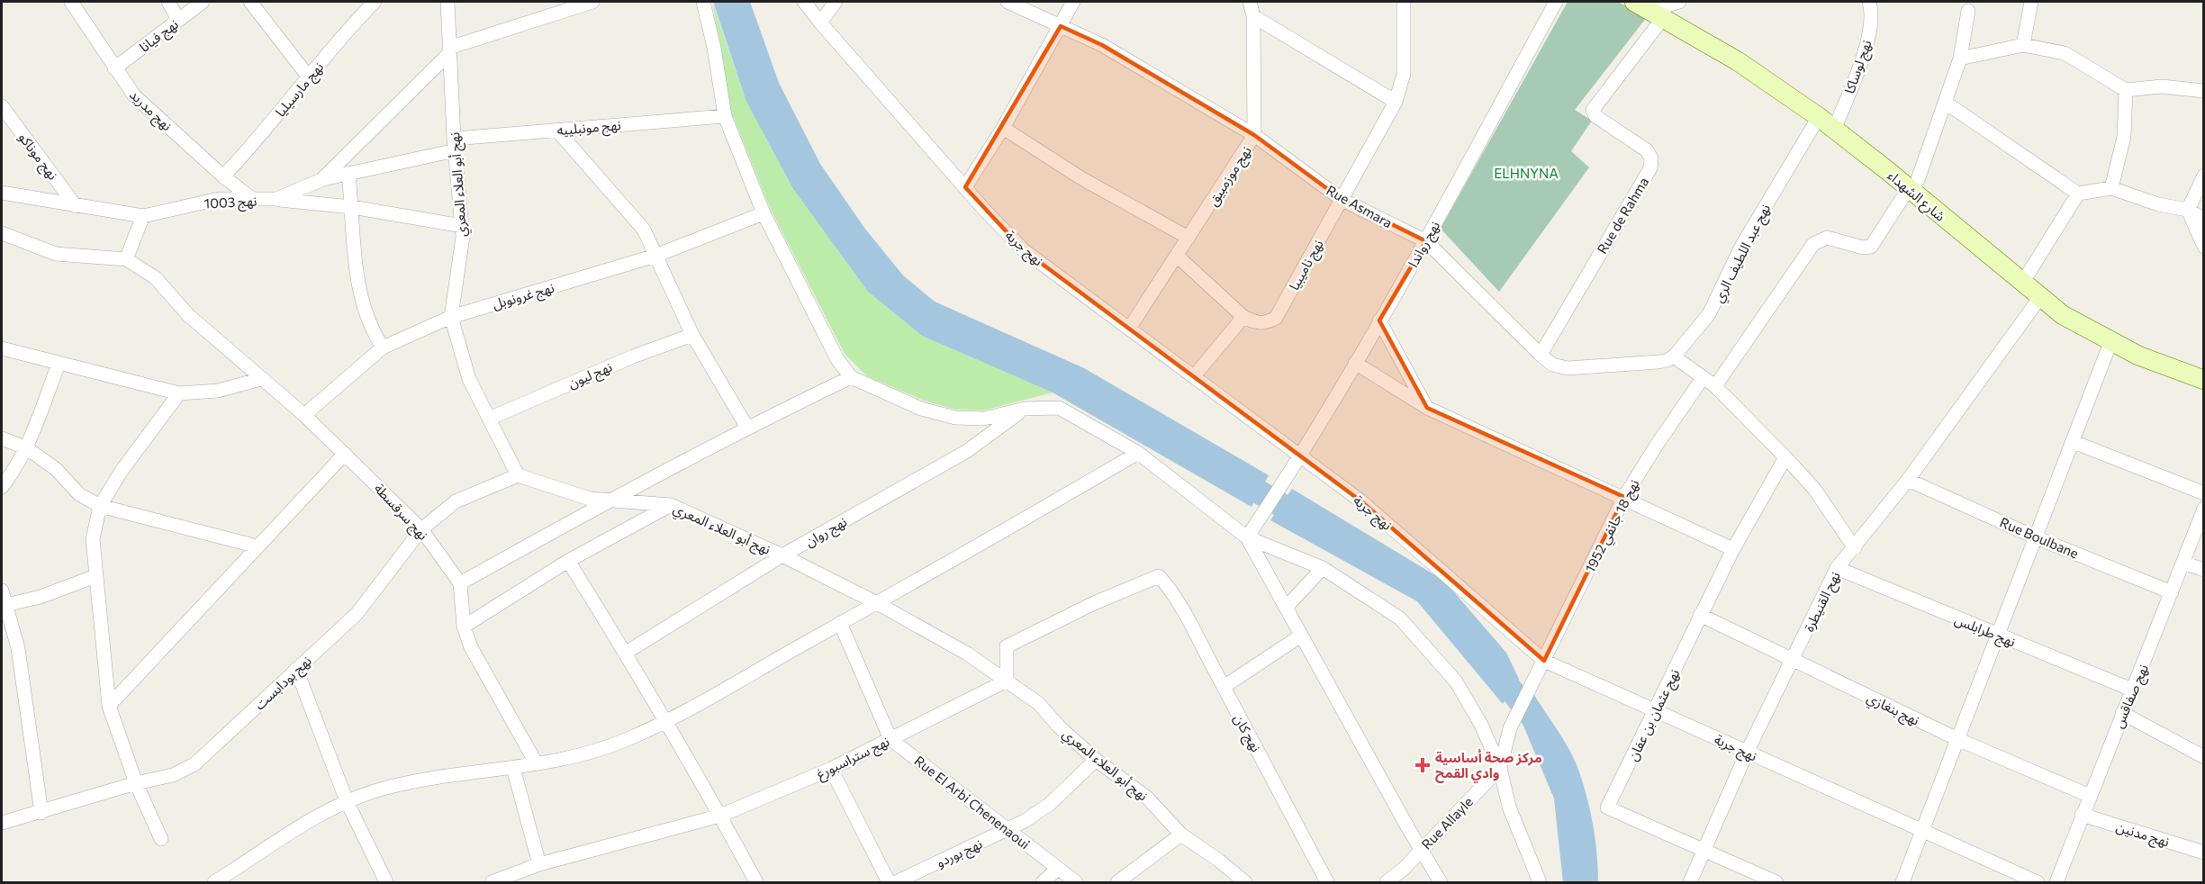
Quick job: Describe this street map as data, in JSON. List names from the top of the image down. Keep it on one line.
{"streets":{"main road":["شارع الشهداء"],"street":["نهج فيانا","نهج لوساكا","نهج مارسيليا","نهج مدريد","نهج مونبلييه","نهج موناكو","نهج موزمبيق","نهج أبو العلاء المعري","نهج 1003","Rue Asmara","Rue de Rahma","نهج رواندا","نهج جربة","نهج عبد اللطيف الري","نهج ناميبيا","نهج غرونوبل","نهج ليون","نهج سرقسطة","نهج 18 جانفي 1952","نهج روان","Rue Boulbane","نهح القنيطرة","نهج طرابلس","نهج بودابست","نهج صفاقس","نهج بنغازي","نهج عثمان بن عفان","نهج كان","نهج ستراسبورغ","Rue El Arbi Chenenaoui","Rue Allayle","نهج مدنين","نهج بوردو"]},"crossings":[["نهج فيانا","نهج مدريد"],["نهج لوساكا","شارع الشهداء"],["نهج مارسيليا","نهج مدريد"],["نهج مدريد","نهج 1003"],["نهج مونبلييه","نهج أبو العلاء المعري"],["نهج مونبلييه","نهج 1003"],["نهج موناكو","نهج 1003"],["نهج موزمبيق","Rue Asmara"],["نهج موزمبيق","نهج جربة"],["نهج أبو العلاء المعري","نهج 1003"],["نهج أبو العلاء المعري","نهج غرونوبل"],["نهج أبو العلاء المعري","نهج ليون"],["نهج أبو العلاء المعري","نهج روان"],["نهج أبو العلاء المعري","نهج بودابست"],["نهج أبو العلاء المعري","نهج كان"],["نهج أبو العلاء المعري","نهج ستراسبورغ"],["نهج أبو العلاء المعري","نهج بوردو"],["شارع الشهداء","Rue de Rahma"],["شارع الشهداء","نهج عبد اللطيف الري"],["شارع الشهداء","نهح القنيطرة"],["Rue Asmara","Rue de Rahma"],["Rue Asmara","نهج رواندا"],["Rue Asmara","نهج عبد اللطيف الري"],["Rue Asmara","نهج ناميبيا"],["نهج رواندا","نهج جربة"],["نهج جربة","نهج 18 جانفي 1952"],["نهج جربة","نهح القنيطرة"],["نهج جربة","نهج عثمان بن عفان"],["نهج غرونوبل","نهج سرقسطة"],["نهج سرقسطة","نهج بودابست"],["نهج 18 جانفي 1952","Rue Allayle"],["Rue Boulbane","نهح القنيطرة"],["Rue Boulbane","نهج صفاقس"],["نهح القنيطرة","نهج طرابلس"],["نهح القنيطرة","نهج بنغازي"],["نهح القنيطرة","نهج عثمان بن عفان"],["نهج طرابلس","نهج صفاقس"],["نهج صفاقس","نهج بنغازي"],["نهج صفاقس","نهج مدنين"],["نهج بنغازي","نهج عثمان بن عفان"],["نهج كان","نهج ستراسبورغ"],["نهج ستراسبورغ","Rue El Arbi Chenenaoui"],["Rue El Arbi Chenenaoui","نهج بوردو"]],"parks":["ELHNYNA"],"places":{"health":["مركز صحة أساسية وادي القمح"]}}
